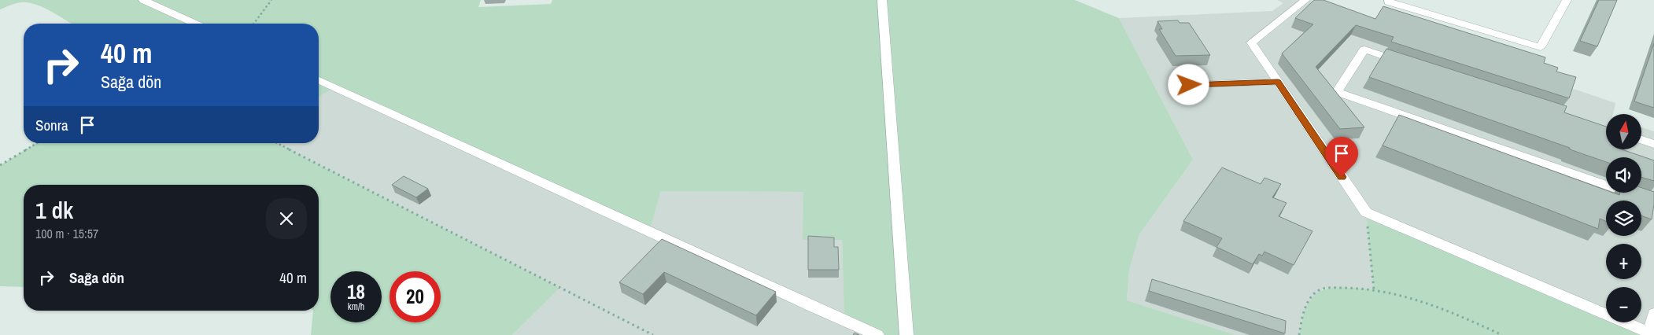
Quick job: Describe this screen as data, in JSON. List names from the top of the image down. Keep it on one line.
{"north":"top","page":{"turn":["40 m","Sağa dön"],"then":"Sonra","map_buttons":["+","−"],"heading":["1 dk","100 m · 15:57"],"list":[{"name":"Sağa dön","value":"40 m"}],"speed":"18 km/h","limit":"20"}}
